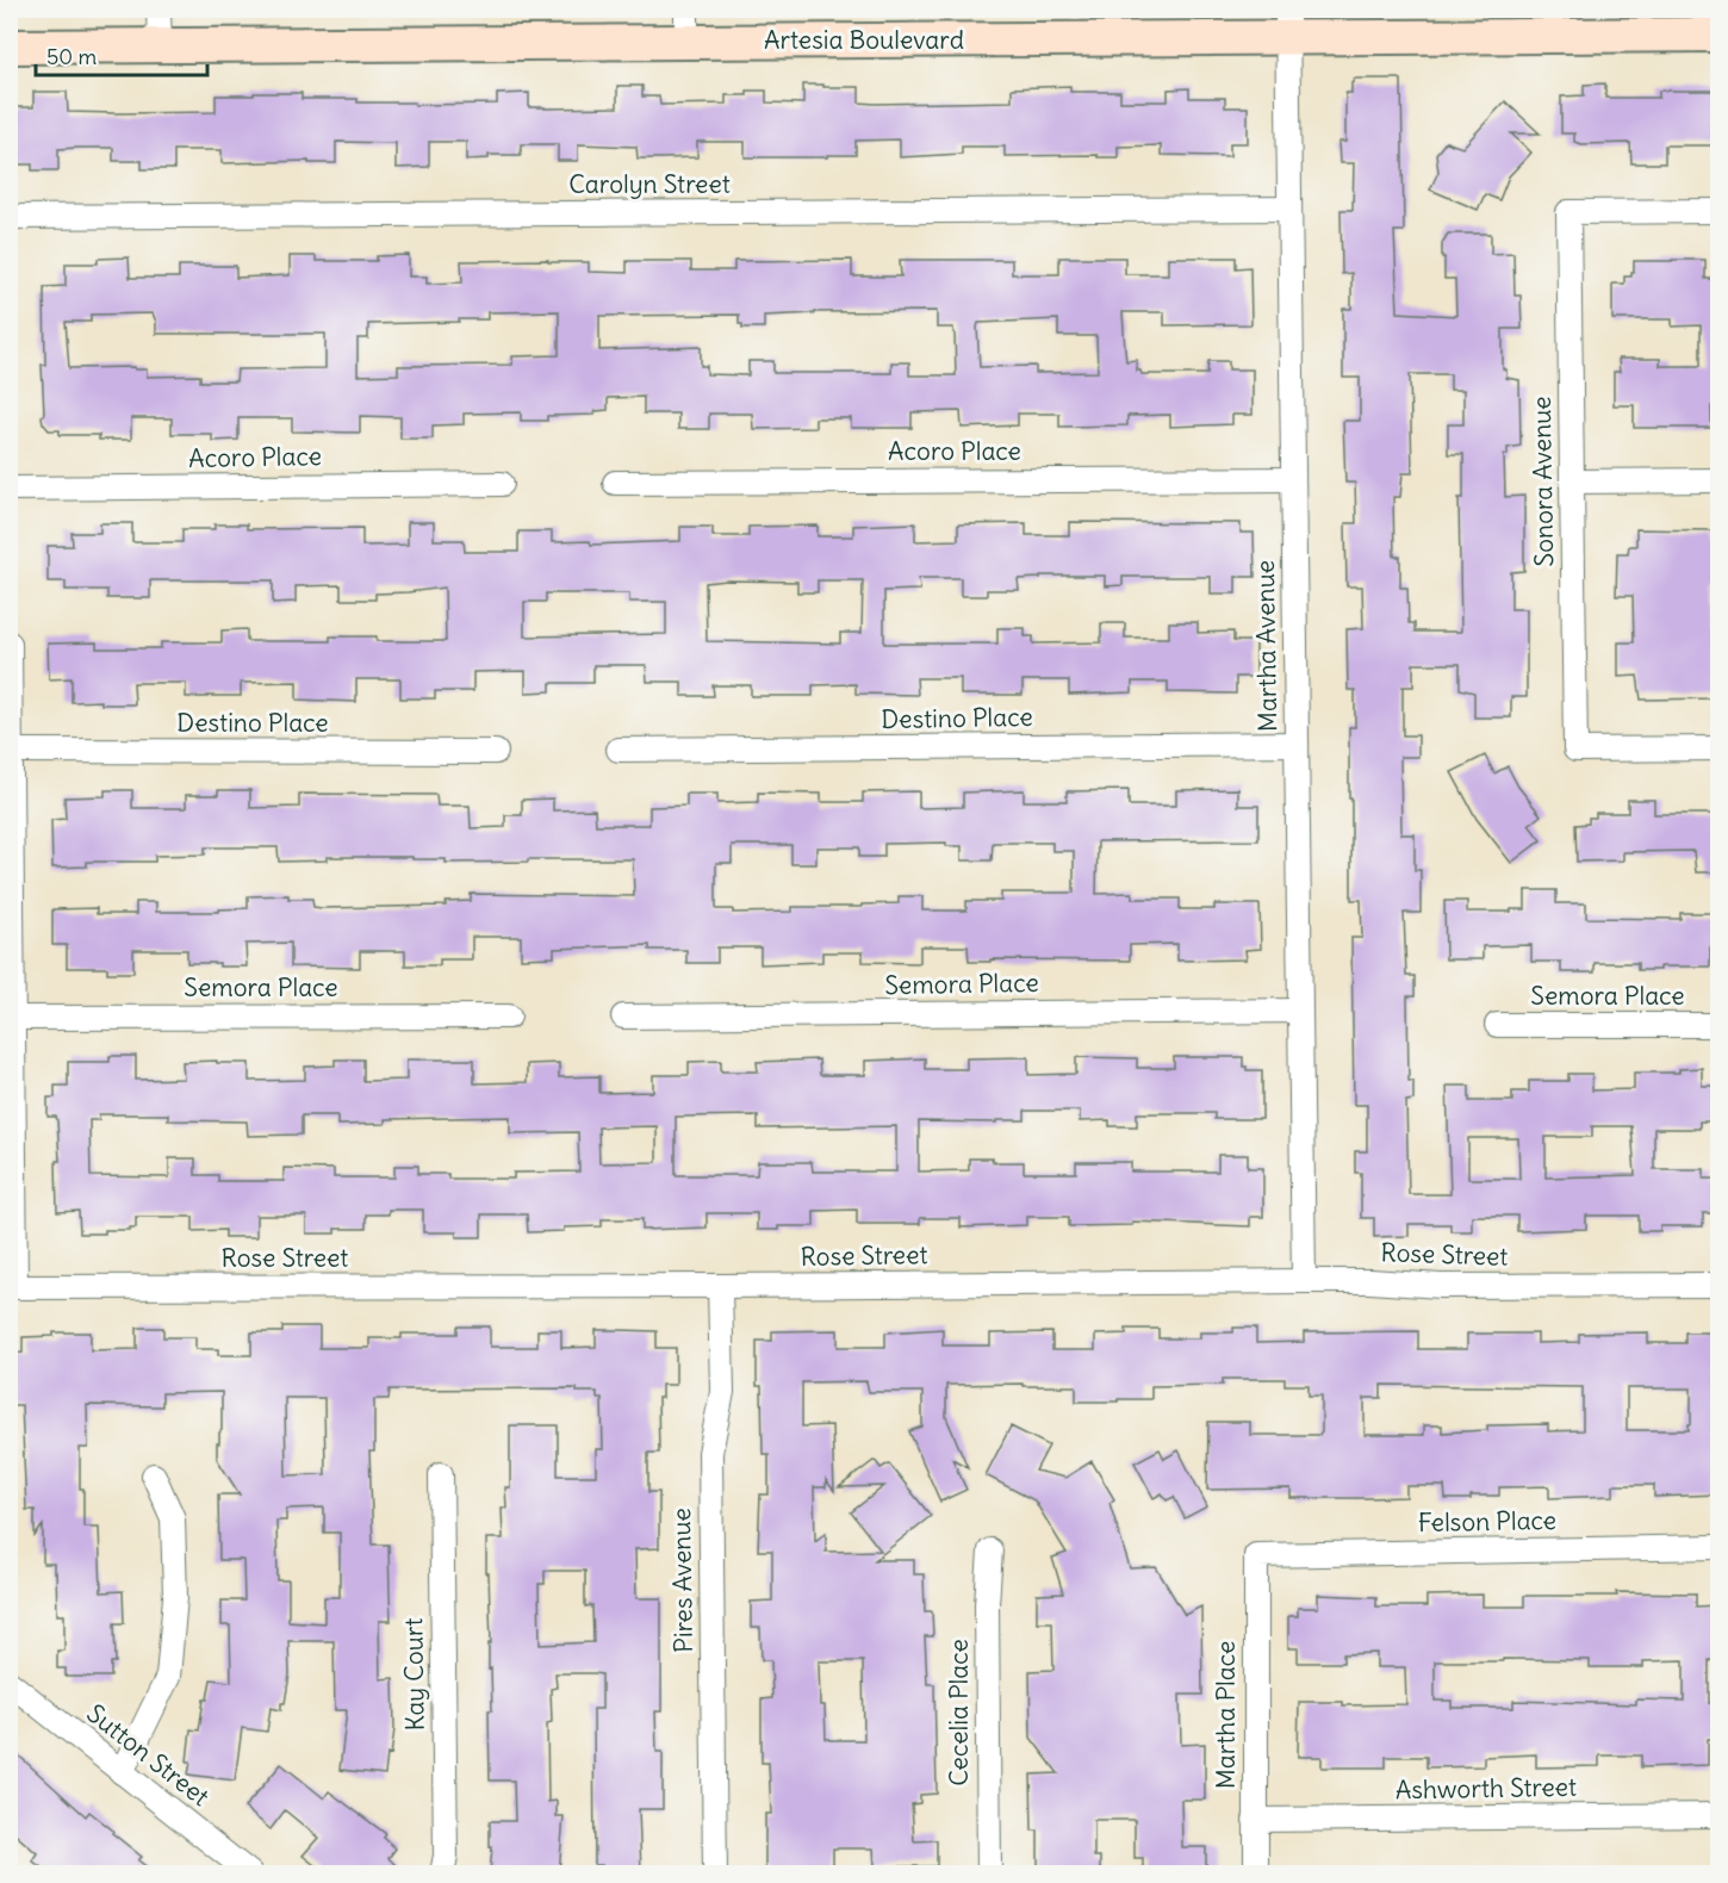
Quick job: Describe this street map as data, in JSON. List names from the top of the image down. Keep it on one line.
{"streets":{"main road":["Artesia Boulevard"],"street":["Carolyn Street","Acoro Place","Sonora Avenue","Martha Avenue","Destino Place","Semora Place","Rose Street","Felson Place","Pires Avenue","Kay Court","Cecelia Place","Martha Place","Sutton Street","Ashworth Street"]},"crossings":[["Artesia Boulevard","Martha Avenue"],["Carolyn Street","Martha Avenue"],["Acoro Place","Martha Avenue"],["Martha Avenue","Destino Place"],["Martha Avenue","Semora Place"],["Martha Avenue","Rose Street"],["Rose Street","Pires Avenue"],["Felson Place","Martha Place"],["Martha Place","Ashworth Street"]],"scale_bar":"50 m"}
